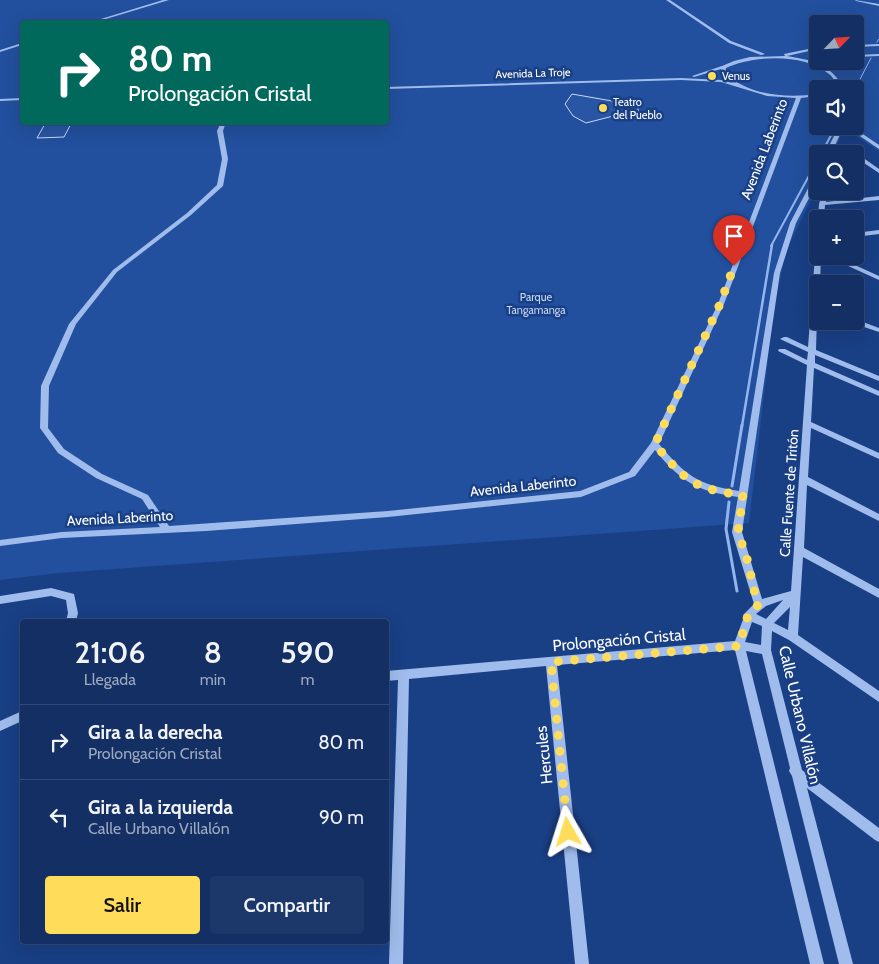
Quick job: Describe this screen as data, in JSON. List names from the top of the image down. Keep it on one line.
{"streets":{"street":["Avenida La Troje","Avenida Laberinto","Calle Fuente de Tritón","Prolongación Cristal","Calle Urbano Villalón","Hercules"]},"crossings":[["Avenida La Troje","Avenida Laberinto"],["Prolongación Cristal","Calle Urbano Villalón"],["Prolongación Cristal","Hercules"]],"parks":["Parque Tangamanga"],"places":["Venus","Teatro del Pueblo"],"north":"top right","page":{"map_buttons":["+","−"],"turn":["80 m","Prolongación Cristal"],"eta":["21:06","Llegada","8","min","590","m"],"list":[{"name":"Gira a la derecha","note":"Prolongación Cristal","value":"80 m"},{"name":"Gira a la izquierda","note":"Calle Urbano Villalón","value":"90 m"}],"buttons":["Salir","Compartir"]}}
